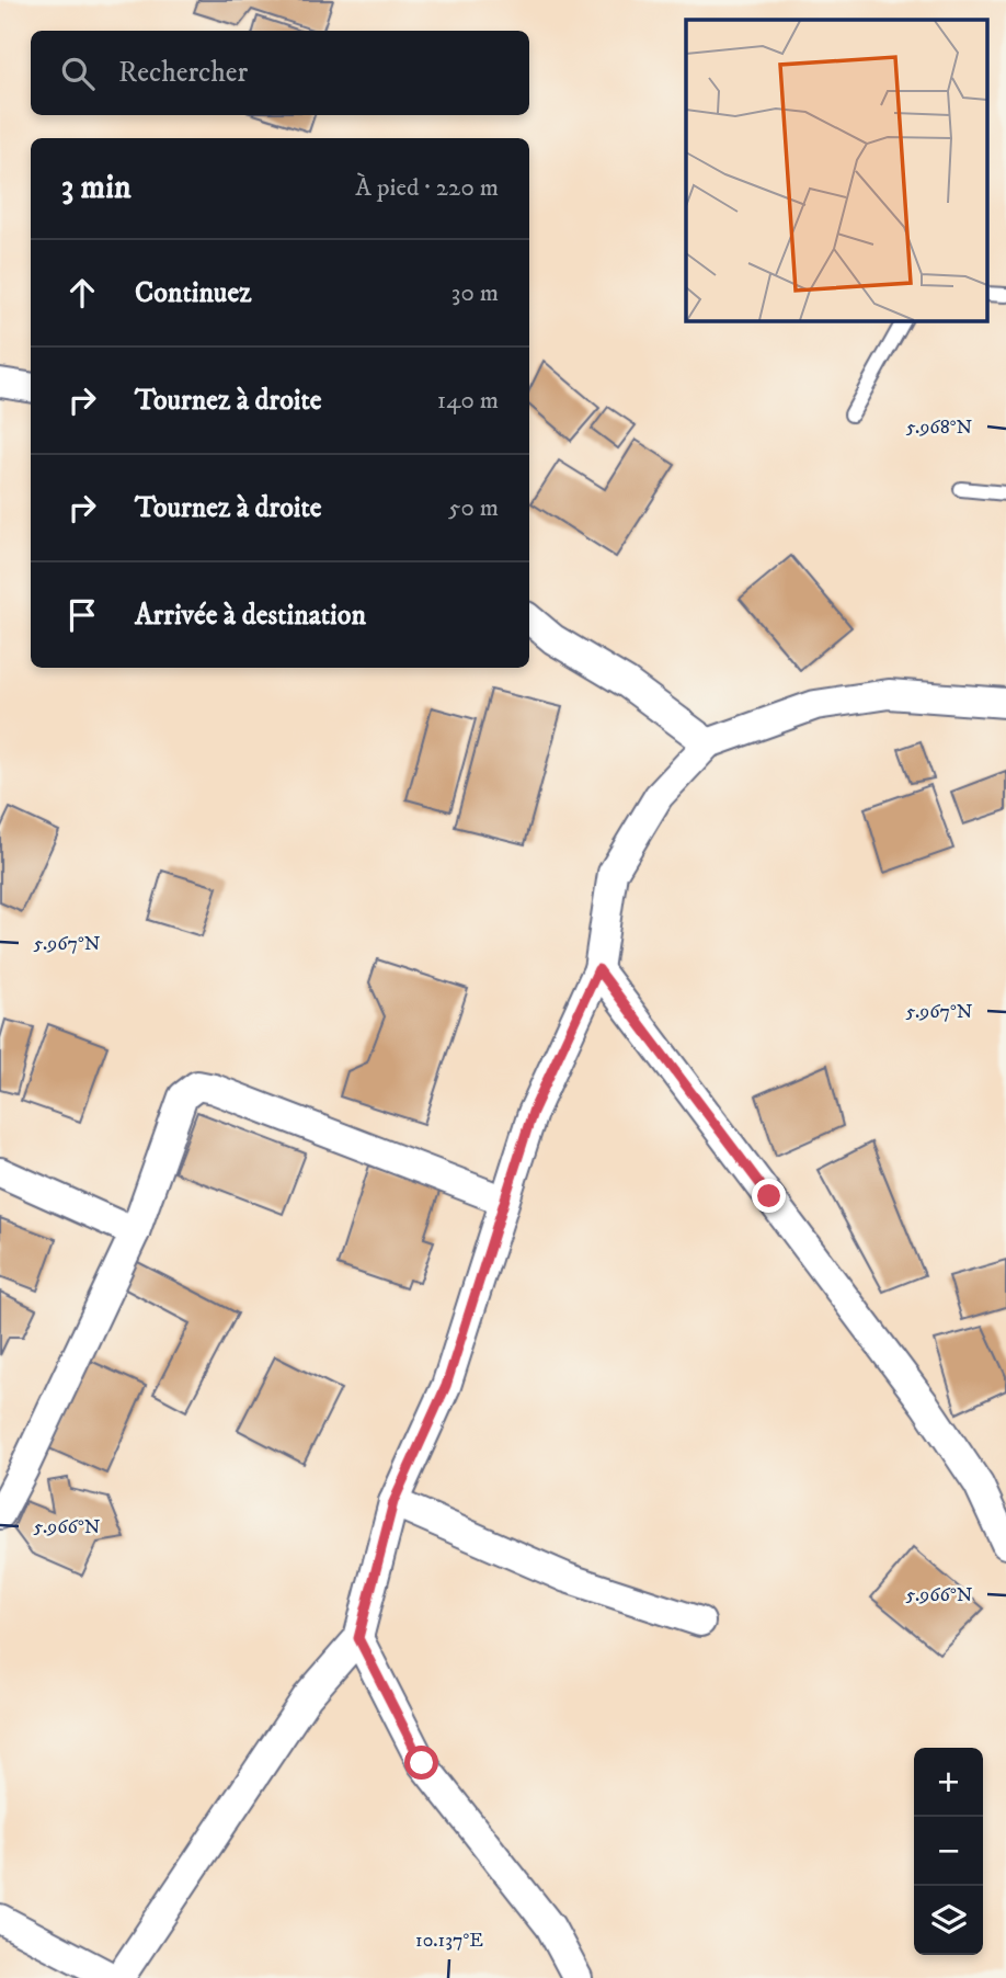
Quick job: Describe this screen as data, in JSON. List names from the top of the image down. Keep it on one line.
{"page":{"search":"Rechercher","heading":["3 min","À pied · 220 m"],"list":[["Continuez","30 m"],["Tournez à droite","140 m"],["Tournez à droite","50 m"],"Arrivée à destination"],"map_buttons":["+","−"]},"coordinates":["5.968°N","5.967°N","5.966°N","10.137°E"]}
